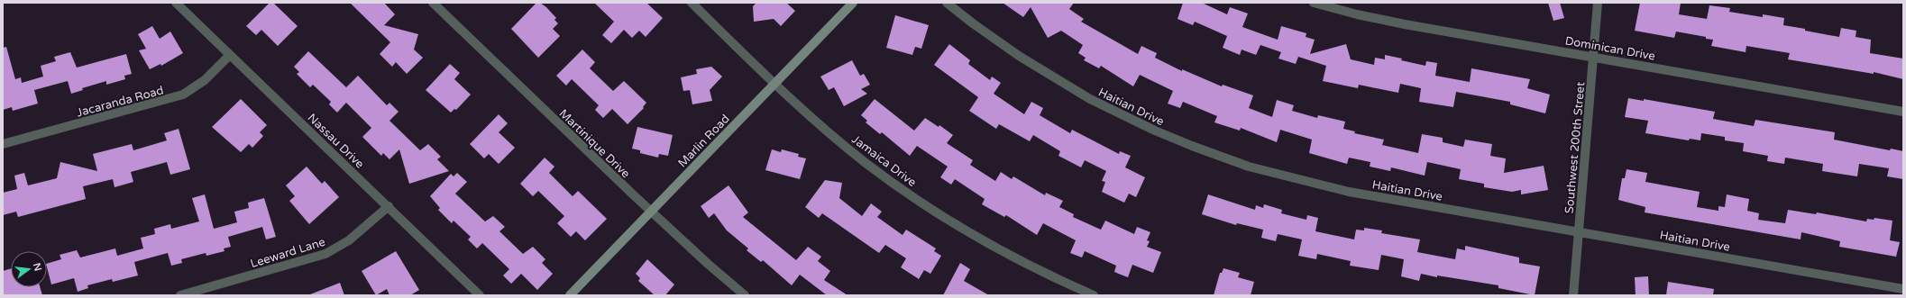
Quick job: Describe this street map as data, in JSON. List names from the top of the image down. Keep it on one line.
{"streets":{"street":["Dominican Drive","Jacaranda Road","Haitian Drive","Nassau Drive","Marlin Road","Martinique Drive","Southwest 200th Street","Jamaica Drive","Leeward Lane"]},"crossings":[["Dominican Drive","Southwest 200th Street"],["Jacaranda Road","Nassau Drive"],["Haitian Drive","Southwest 200th Street"],["Nassau Drive","Leeward Lane"],["Marlin Road","Martinique Drive"],["Marlin Road","Jamaica Drive"]],"north":"right"}
